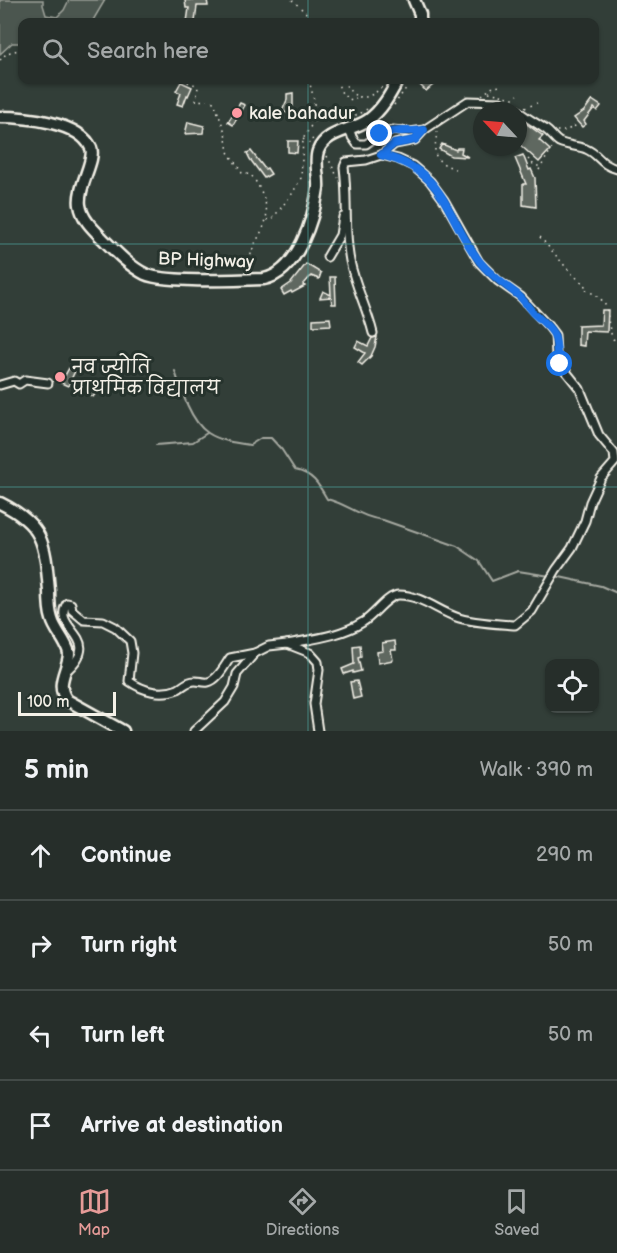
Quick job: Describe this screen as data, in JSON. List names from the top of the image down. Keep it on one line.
{"streets":{"highway":["BP Highway"]},"places":["kale bahadur","नव ज्योति प्राथमिक विद्यालय"],"scale_bar":"100 m","north":"top left","page":{"search":"Search here","scale":"100 m","heading":["5 min","Walk · 390 m"],"list":[["Continue","290 m"],["Turn right","50 m"],["Turn left","50 m"],"Arrive at destination"],"nav":["Map","Directions","Saved"]}}
